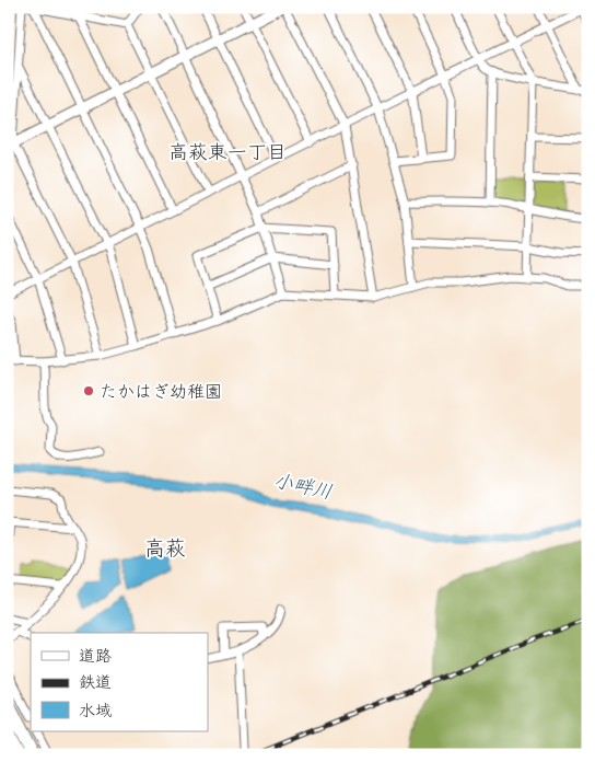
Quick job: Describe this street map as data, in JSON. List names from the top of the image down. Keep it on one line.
{"districts":["高萩東一丁目","高萩"],"water":["小畔川"],"places":["たかはぎ幼稚園"],"legend":["道路","鉄道","水域"]}
